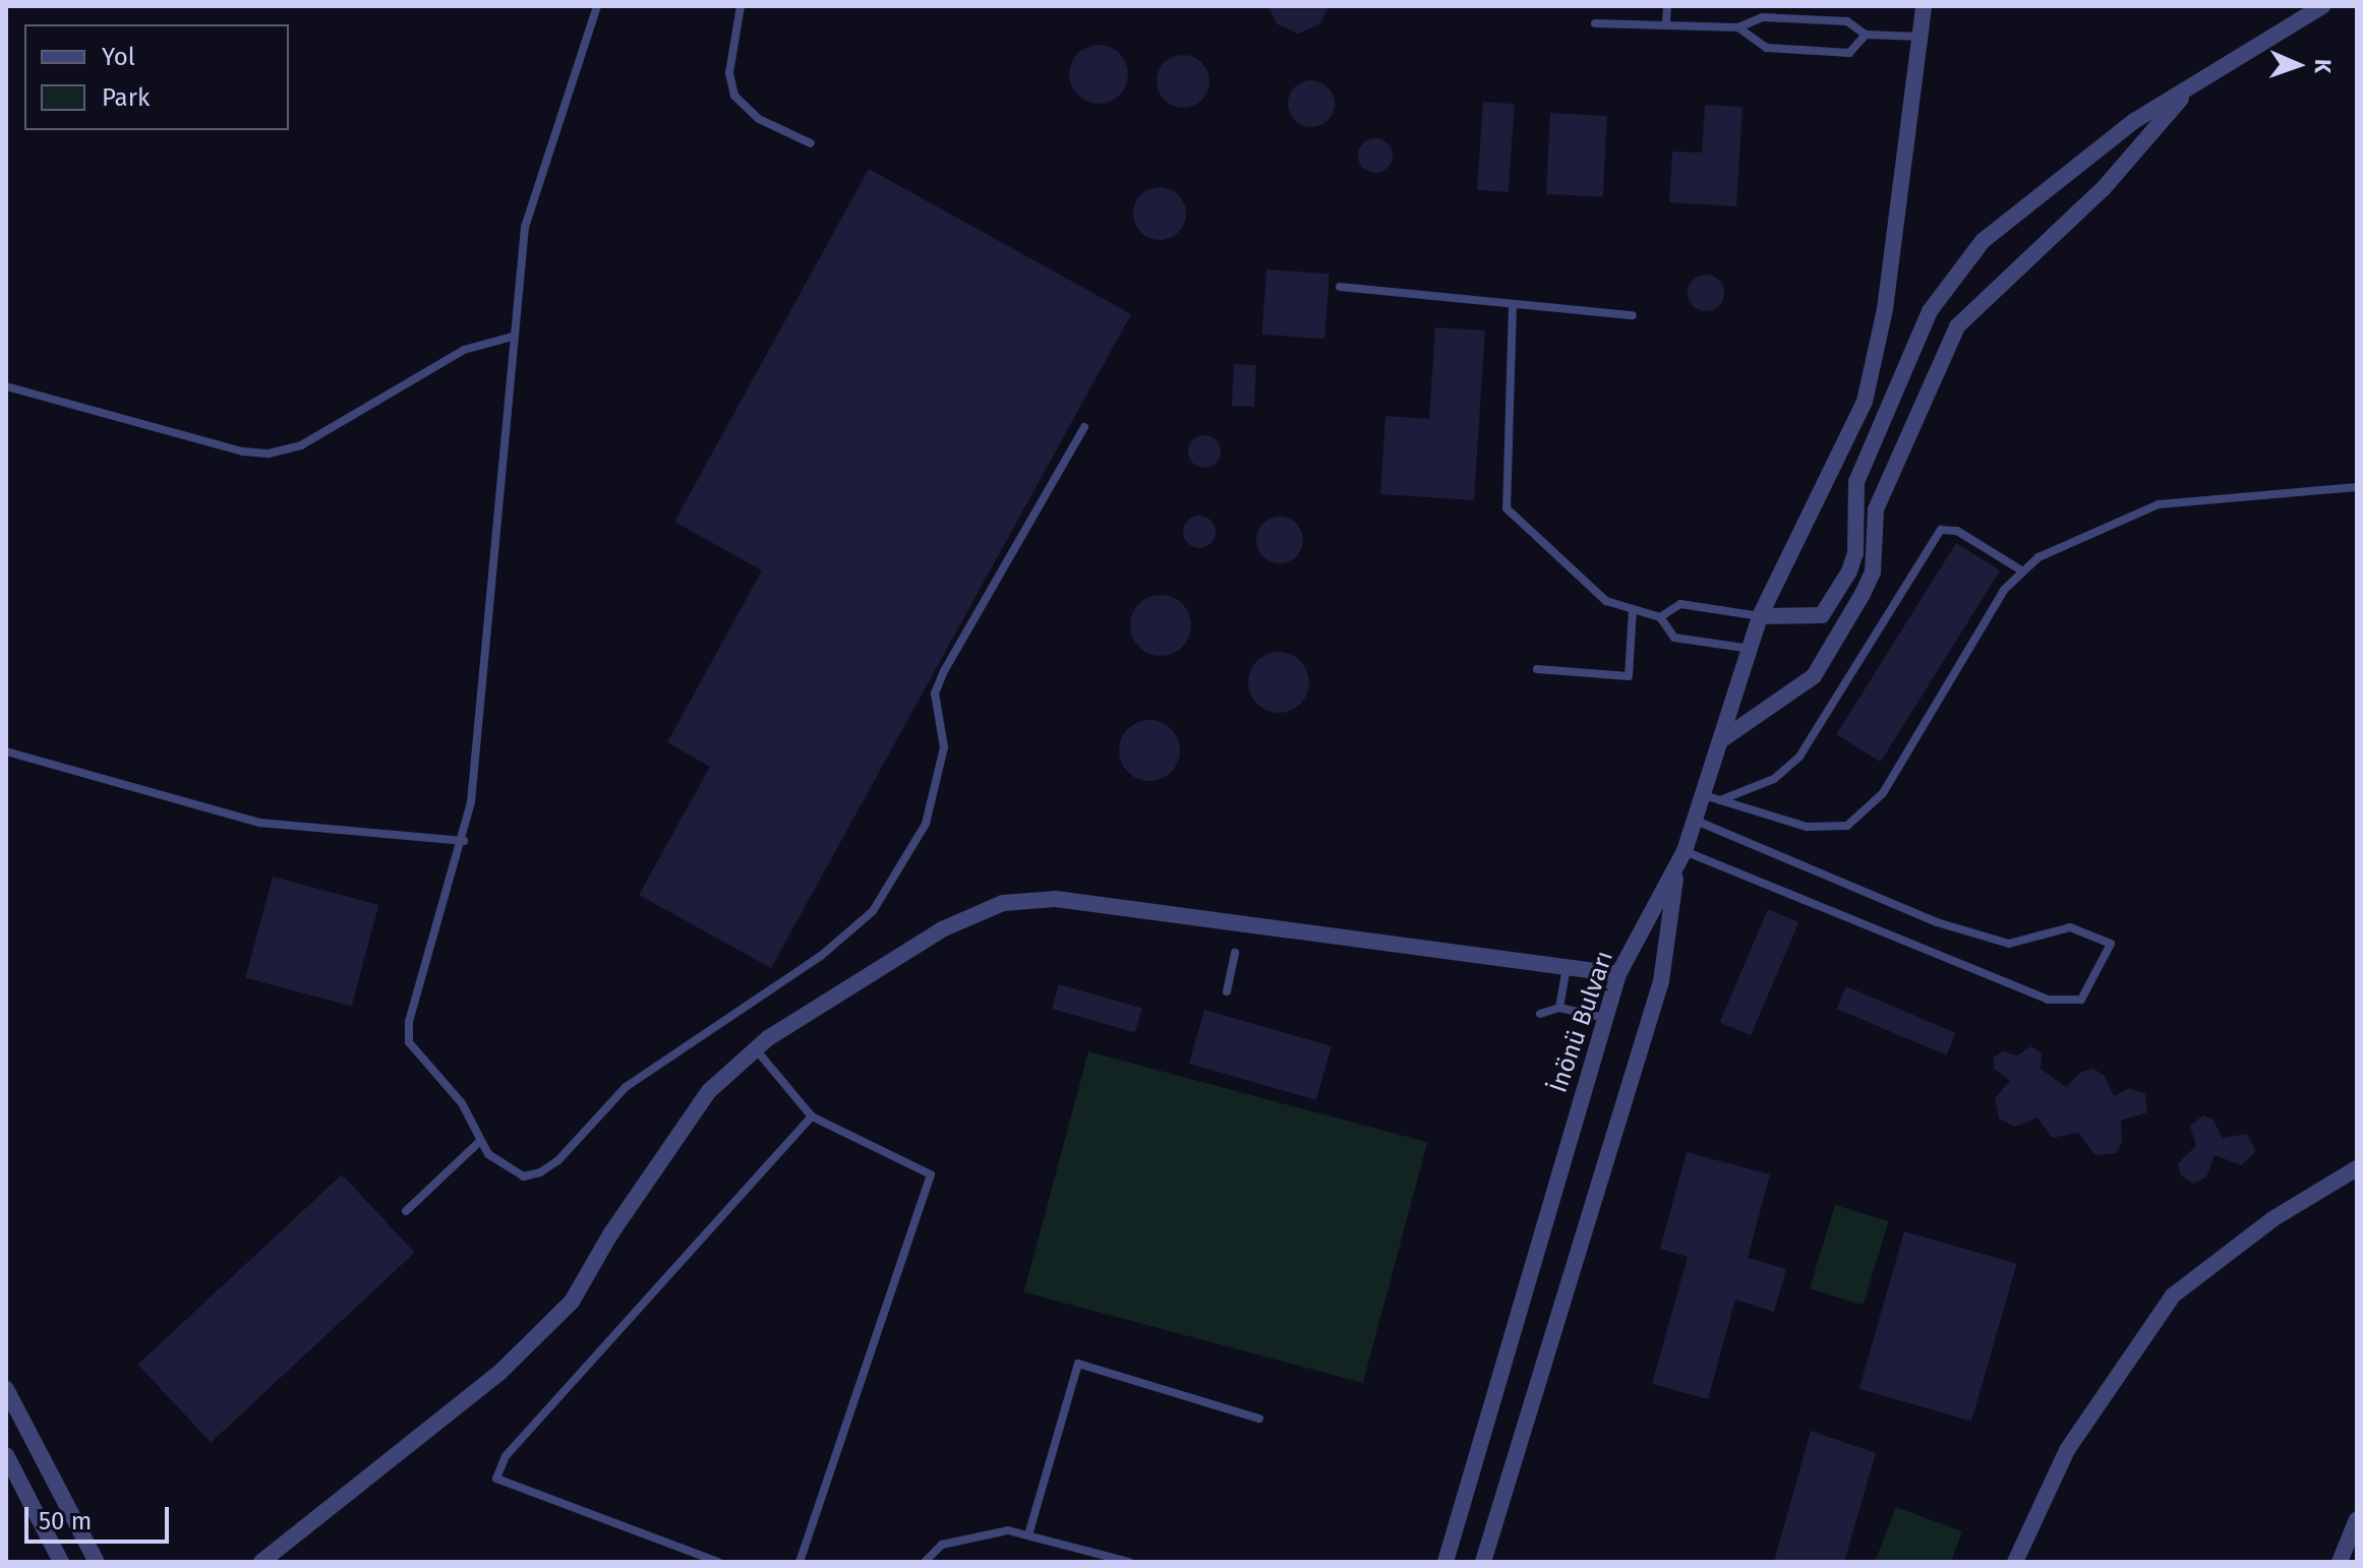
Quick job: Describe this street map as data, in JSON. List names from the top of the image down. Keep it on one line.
{"streets":{"street":["İnönü Bulvarı"]},"legend":["Yol","Park"],"scale_bar":"50 m","north":"right"}
